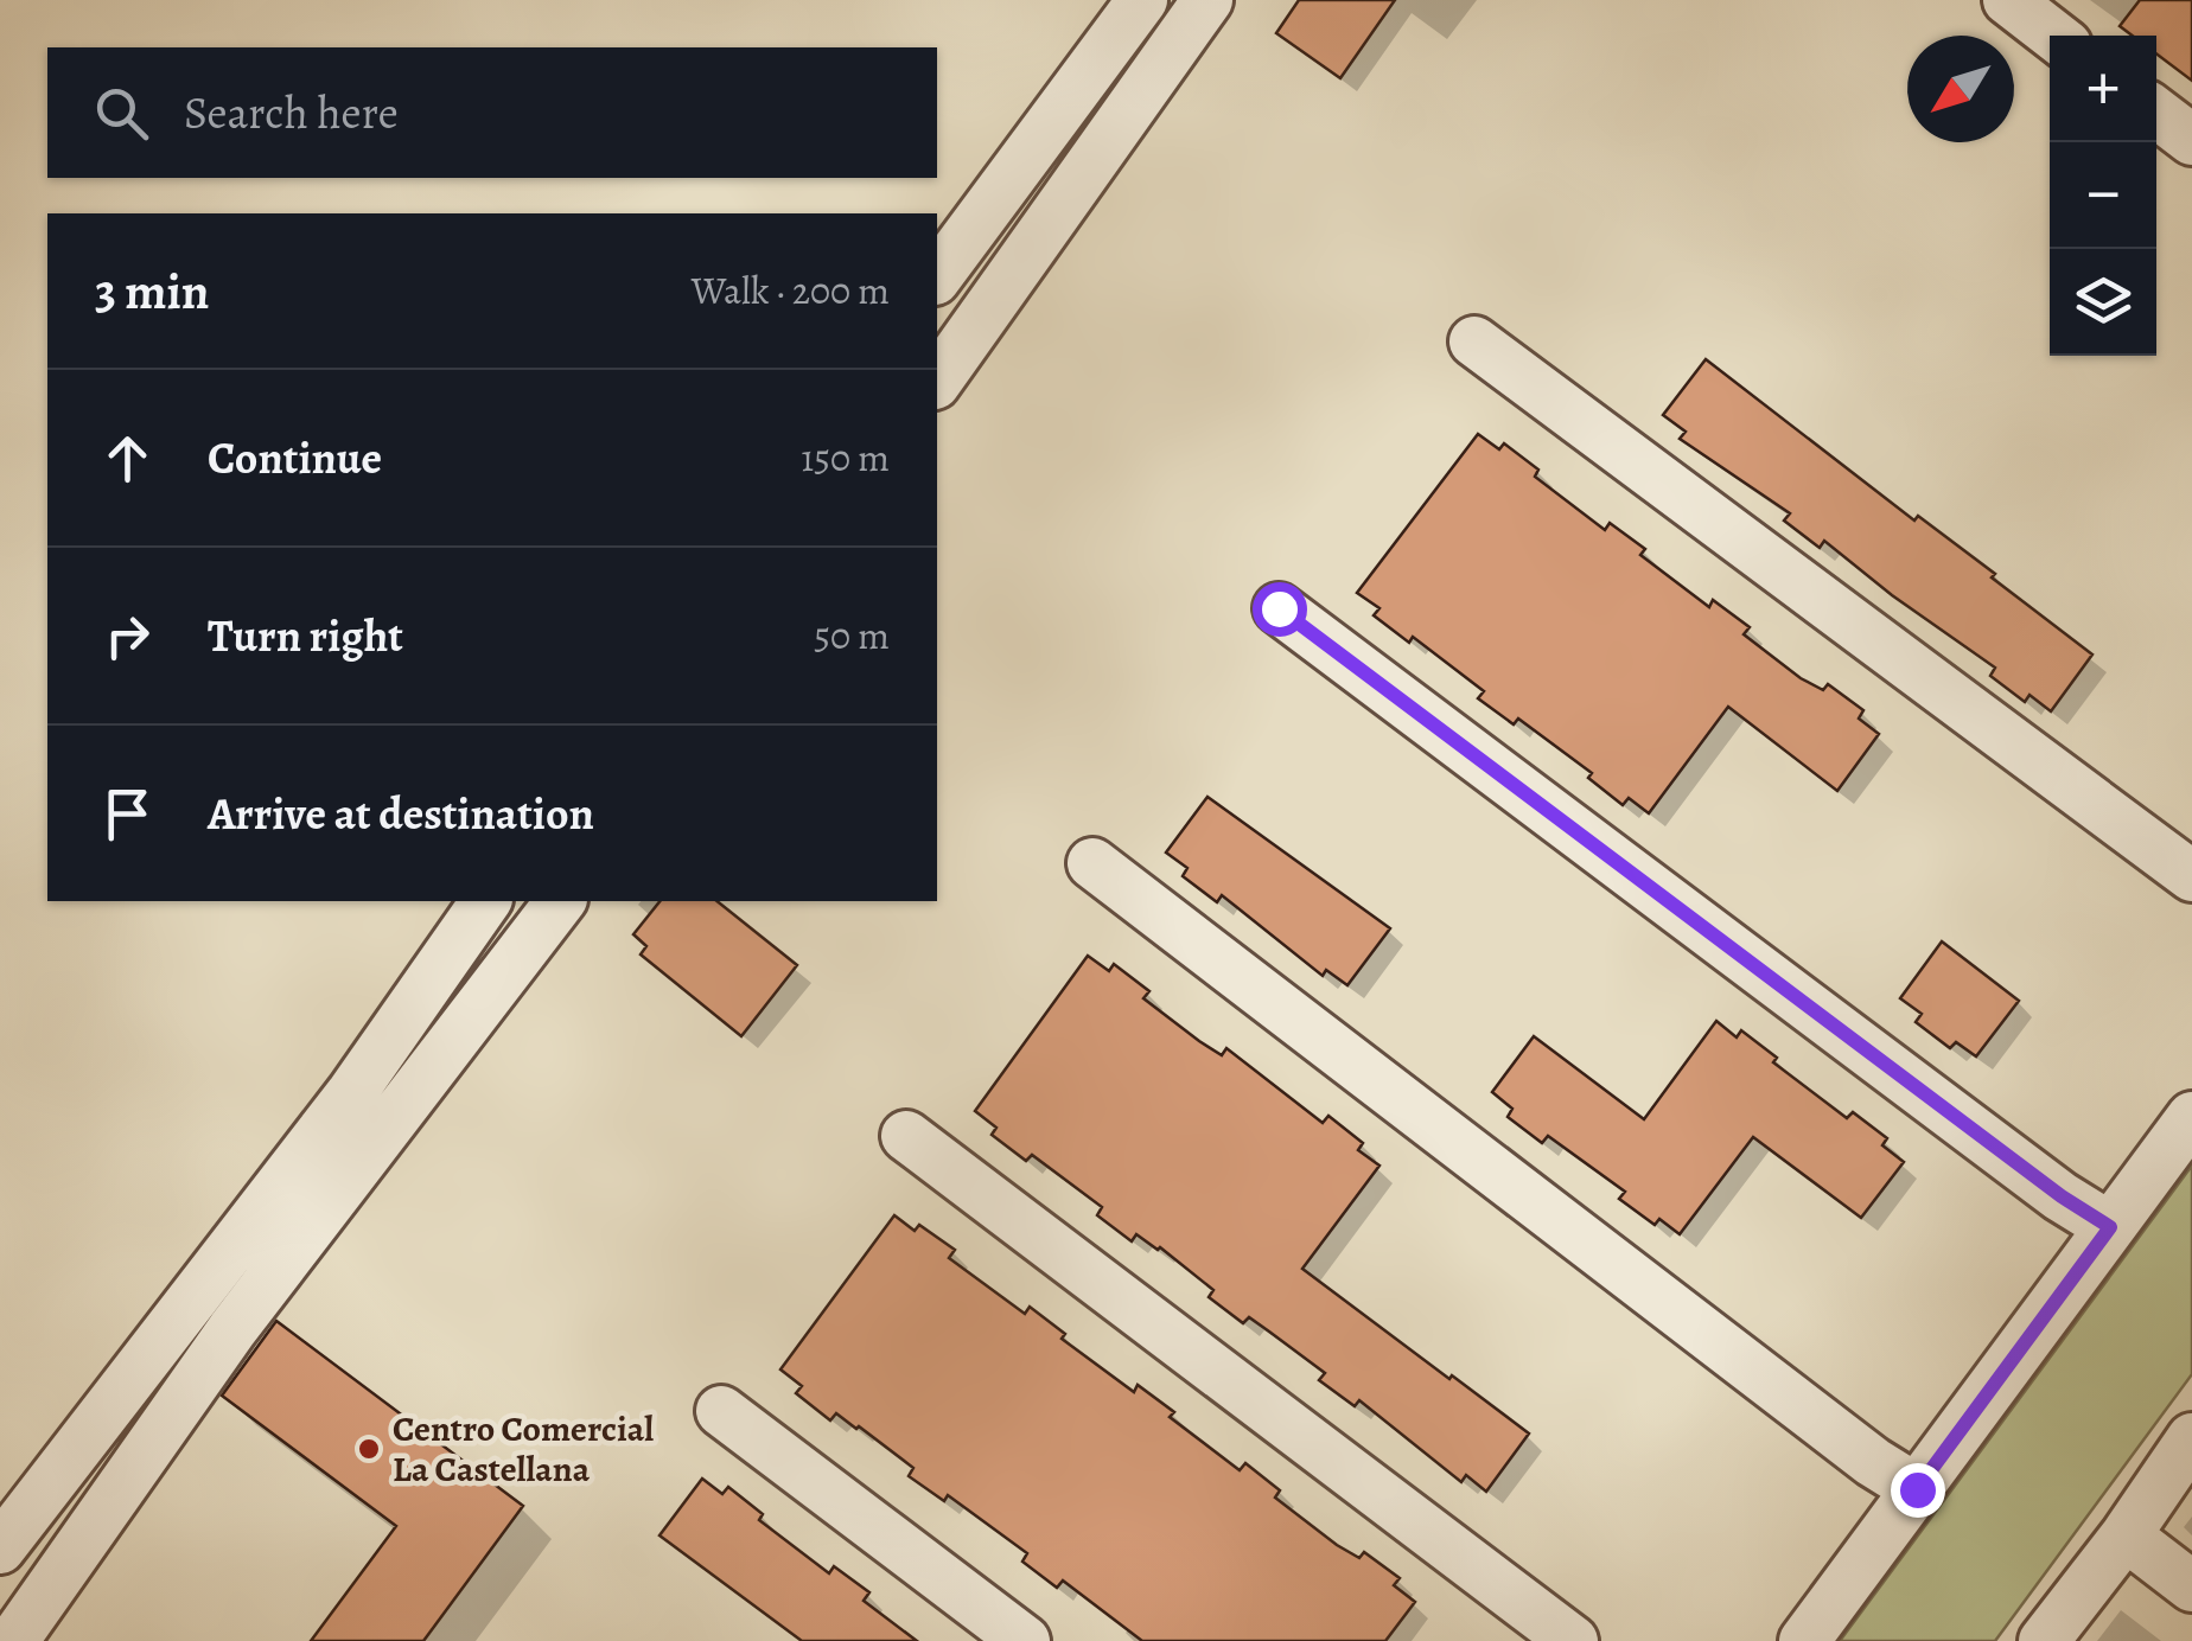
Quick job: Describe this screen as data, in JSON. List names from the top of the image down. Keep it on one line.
{"places":["Centro Comercial La Castellana"],"north":"bottom left","page":{"map_buttons":["+","−"],"search":"Search here","heading":["3 min","Walk · 200 m"],"list":[["Continue","150 m"],["Turn right","50 m"],"Arrive at destination"]}}
